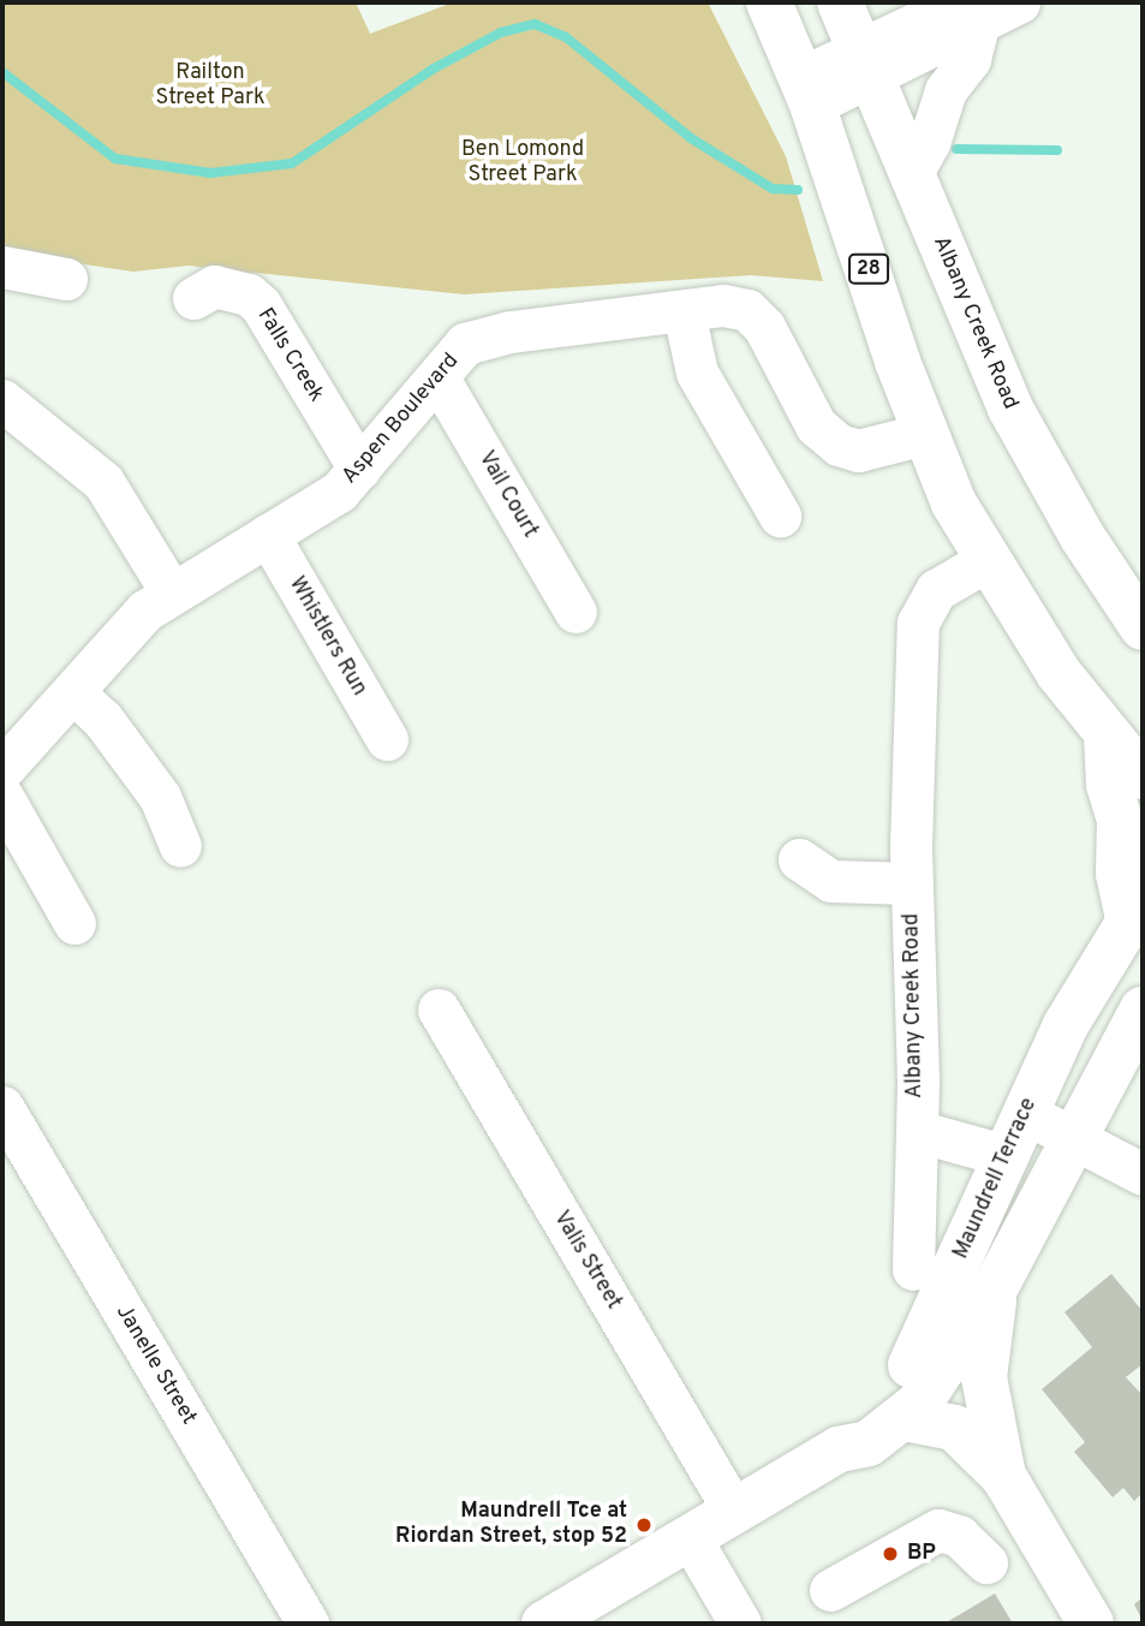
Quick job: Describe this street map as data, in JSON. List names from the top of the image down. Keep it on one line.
{"streets":{"main road":["28","Albany Creek Road","Maundrell Terrace"],"street":["Falls Creek","Aspen Boulevard","Vail Court","Whistlers Run","Valis Street","Janelle Street"]},"crossings":[["28","Albany Creek Road"],["28","Aspen Boulevard"],["Falls Creek","Aspen Boulevard"],["Aspen Boulevard","Vail Court"],["Aspen Boulevard","Whistlers Run"],["Maundrell Terrace","Valis Street"]],"parks":["Railton Street Park","Ben Lomond Street Park"],"places":["Maundrell Tce at Riordan Street, stop 52","BP"]}
